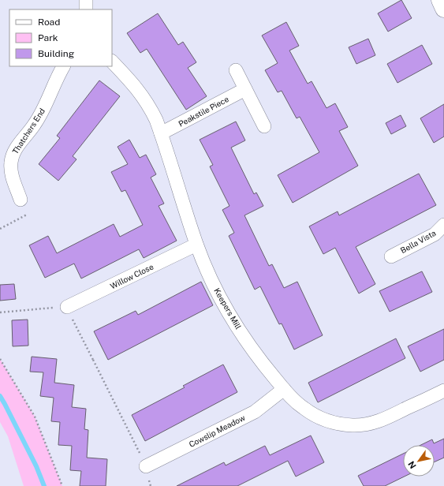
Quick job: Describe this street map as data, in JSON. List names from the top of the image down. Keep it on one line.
{"streets":{"street":["Peakstile Piece","Thatchers End","Bella Vista","Willow Close","Keepers Mill","Cowslip Meadow"]},"crossings":[["Peakstile Piece","Keepers Mill"],["Willow Close","Keepers Mill"],["Keepers Mill","Cowslip Meadow"]],"legend":["Road","Park","Building"],"north":"bottom left"}
